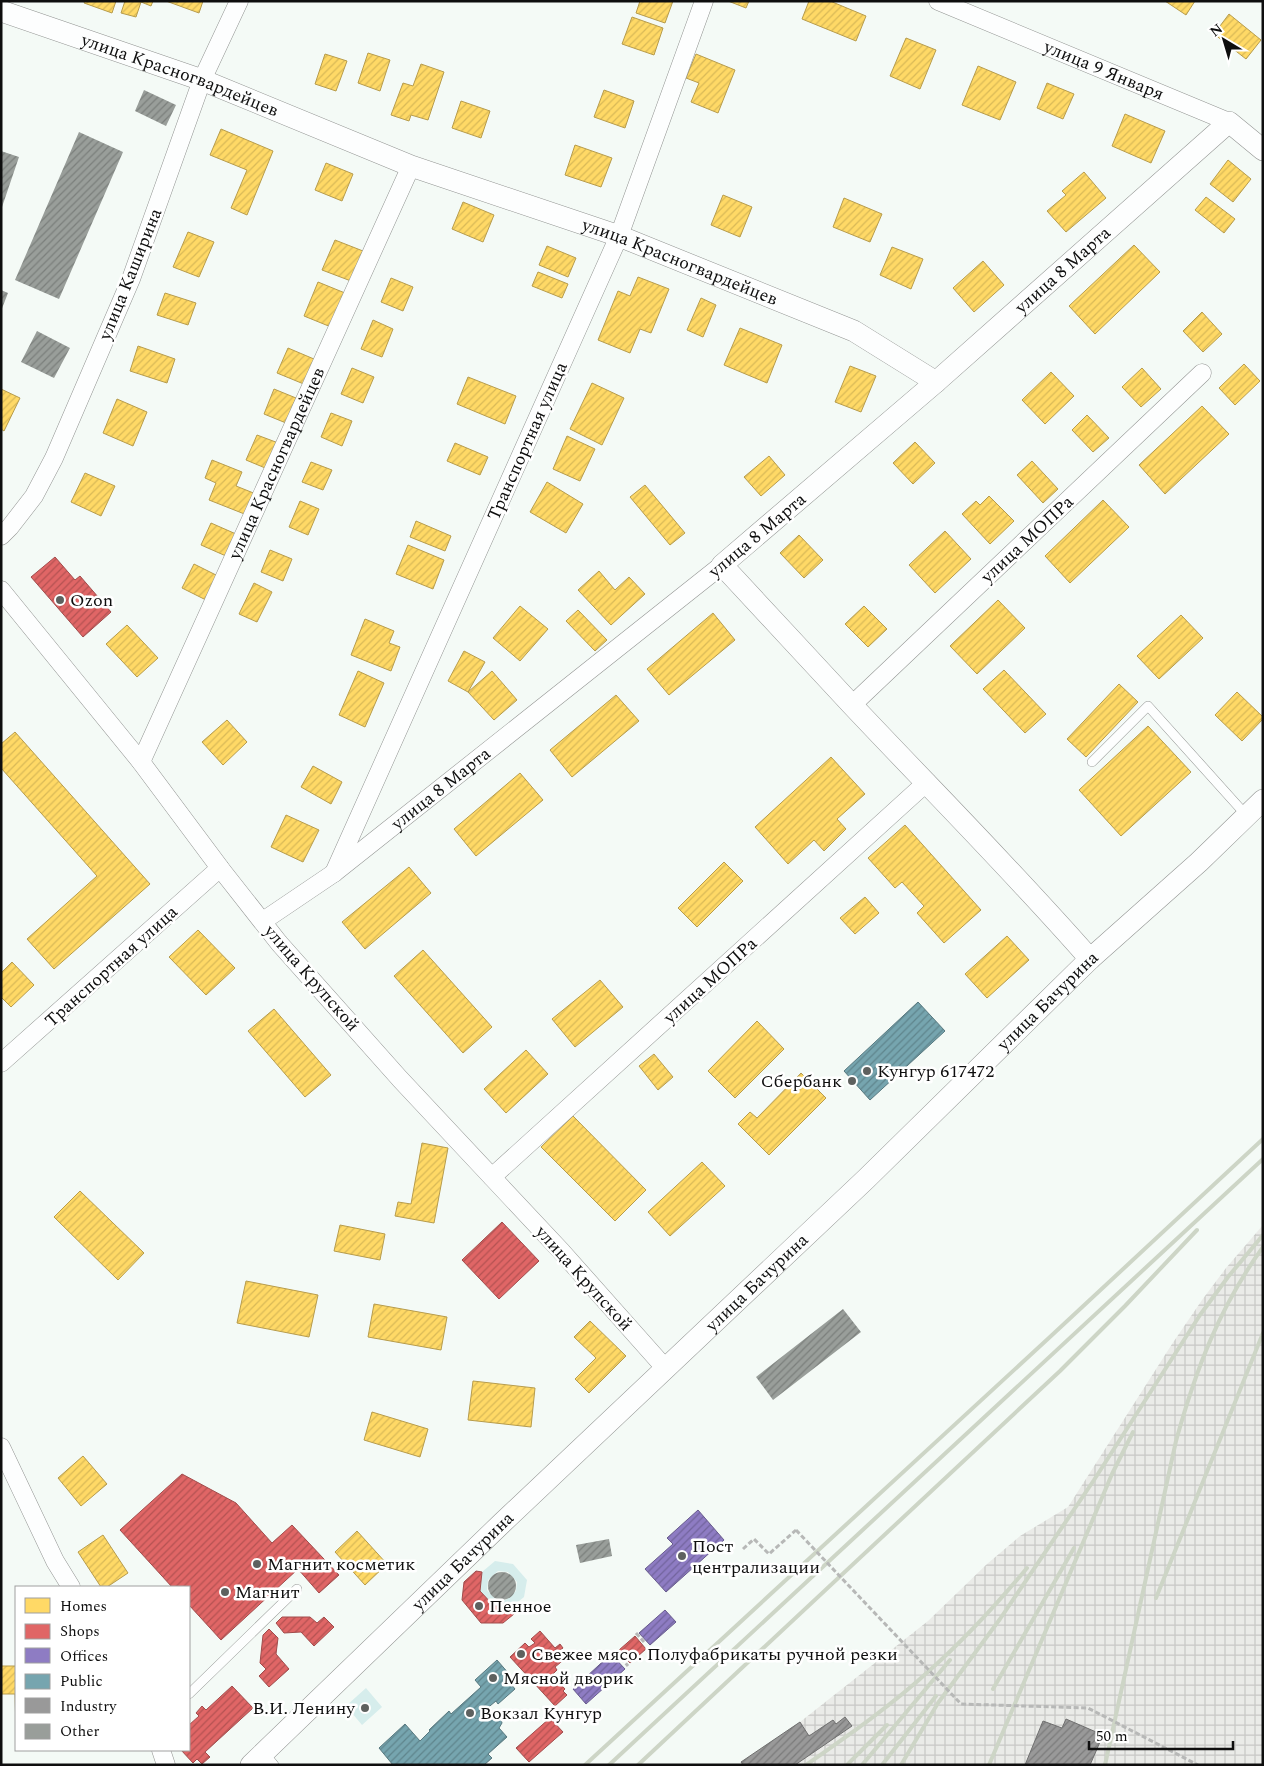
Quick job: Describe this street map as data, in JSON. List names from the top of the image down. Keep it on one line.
{"streets":{"street":["улица 9 Января","улица Красногвардейцев","улица 8 Марта","улица Каширина","Транспортная улица","улица МОПРа","улица Крупской","улица Бачурина"]},"crossings":[["улица 9 Января","улица 8 Марта"],["улица Красногвардейцев","улица 8 Марта"],["улица Красногвардейцев","улица Каширина"],["улица Красногвардейцев","Транспортная улица"],["улица Красногвардейцев","улица Крупской"],["улица 8 Марта","Транспортная улица"],["улица 8 Марта","улица Крупской"],["Транспортная улица","улица Крупской"],["улица МОПРа","улица Крупской"],["улица Крупской","улица Бачурина"]],"places":["Ozon","Кунгур 617472","Сбербанк","Пост централизации","Магнит косметик","Магнит","Пенное","Свежее мясо. Полуфабрикаты ручной резки","Мясной дворик","В.И. Ленину","Вокзал Кунгур"],"legend":["Homes","Shops","Offices","Public","Industry","Other"],"scale_bar":"50 m","north":"top left"}
